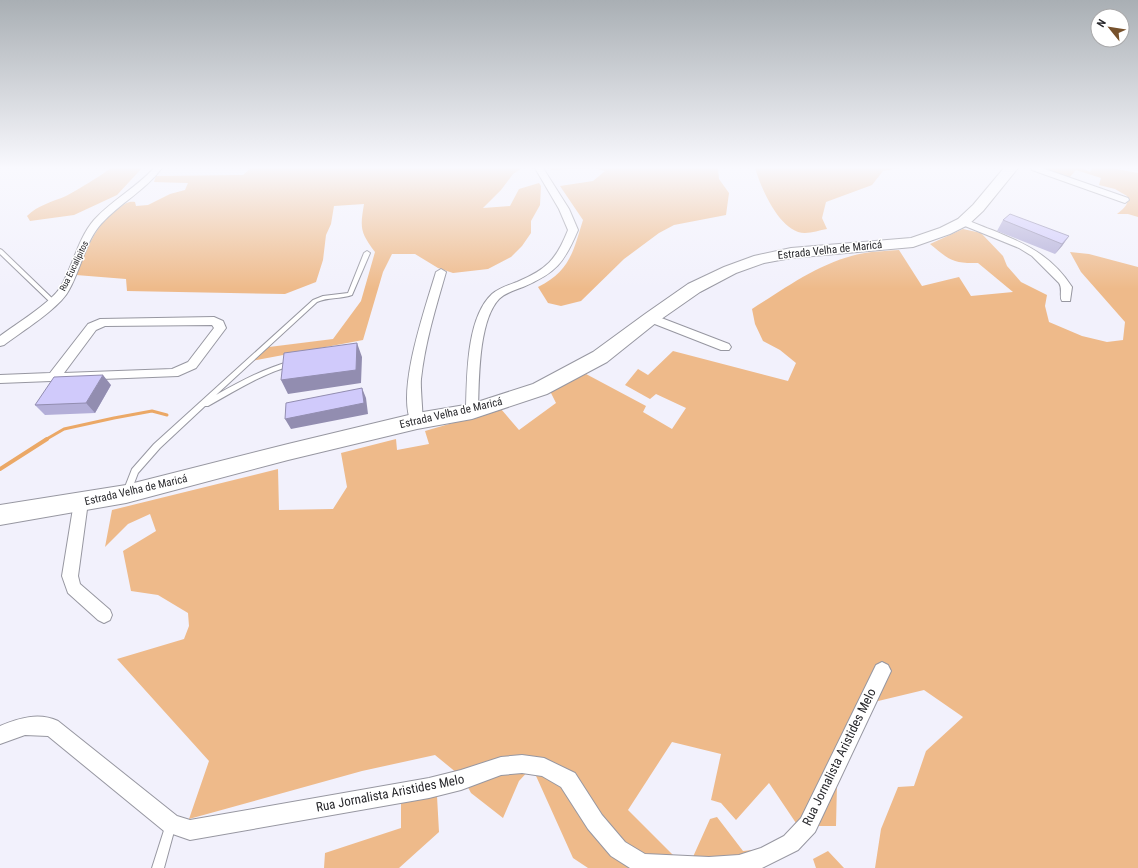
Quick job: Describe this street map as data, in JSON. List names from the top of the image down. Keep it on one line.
{"streets":{"main road":["Estrada Velha de Maricá"],"street":["Rua Eucalipitos","Rua Jornalista Aristides Melo"]},"north":"top left"}
